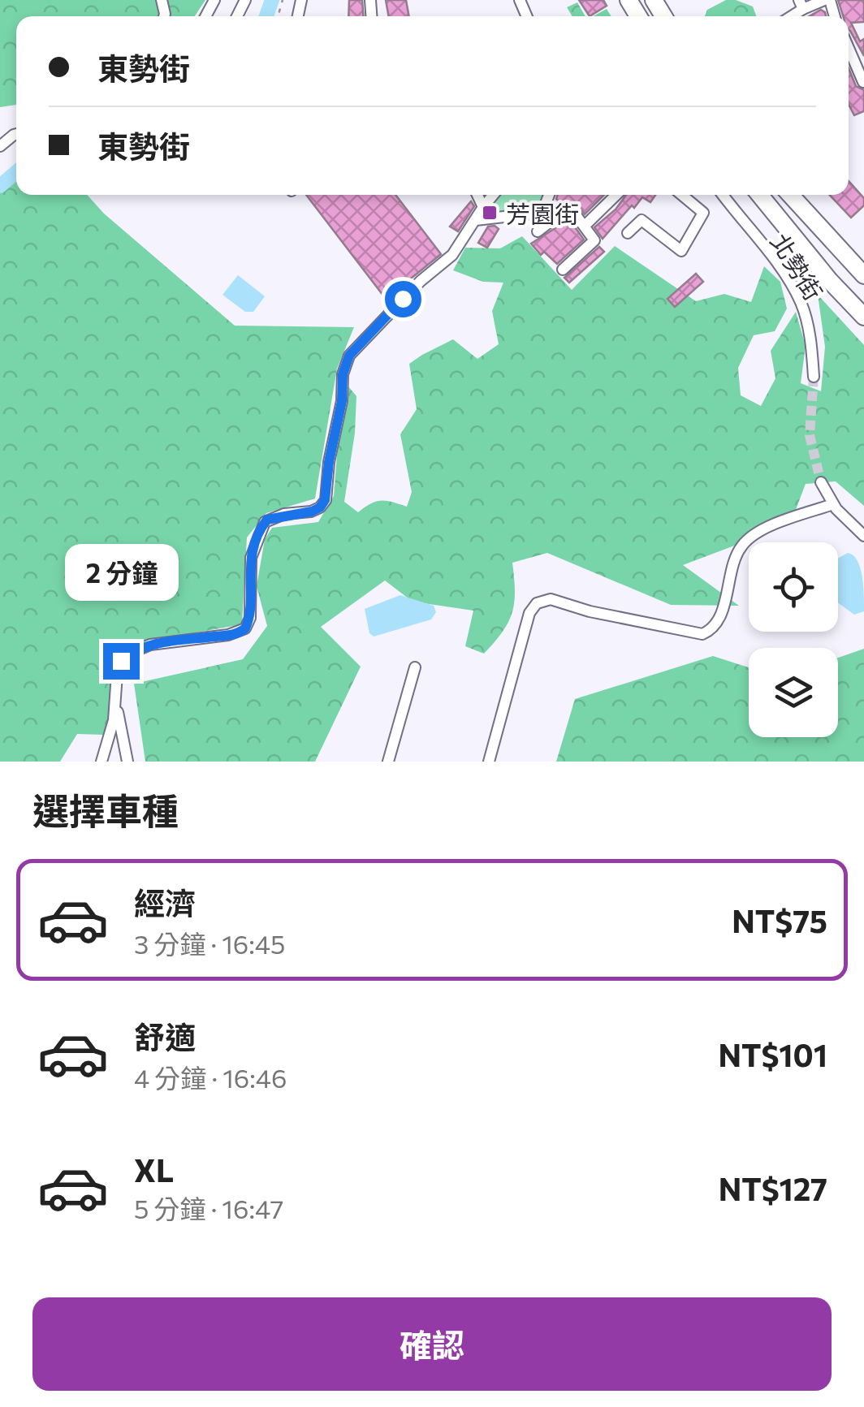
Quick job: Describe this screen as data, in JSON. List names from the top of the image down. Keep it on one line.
{"streets":{"street":["北勢街"]},"places":{"transit":["芳園街"]},"page":{"banner":["東勢街","東勢街"],"bubble":"2 分鐘","heading":"選擇車種","list":[{"name":"經濟","note":"3 分鐘 · 16:45","value":"NT$75"},{"name":"舒適","note":"4 分鐘 · 16:46","value":"NT$101"},{"name":"XL","note":"5 分鐘 · 16:47","value":"NT$127"}],"buttons":"確認"}}
